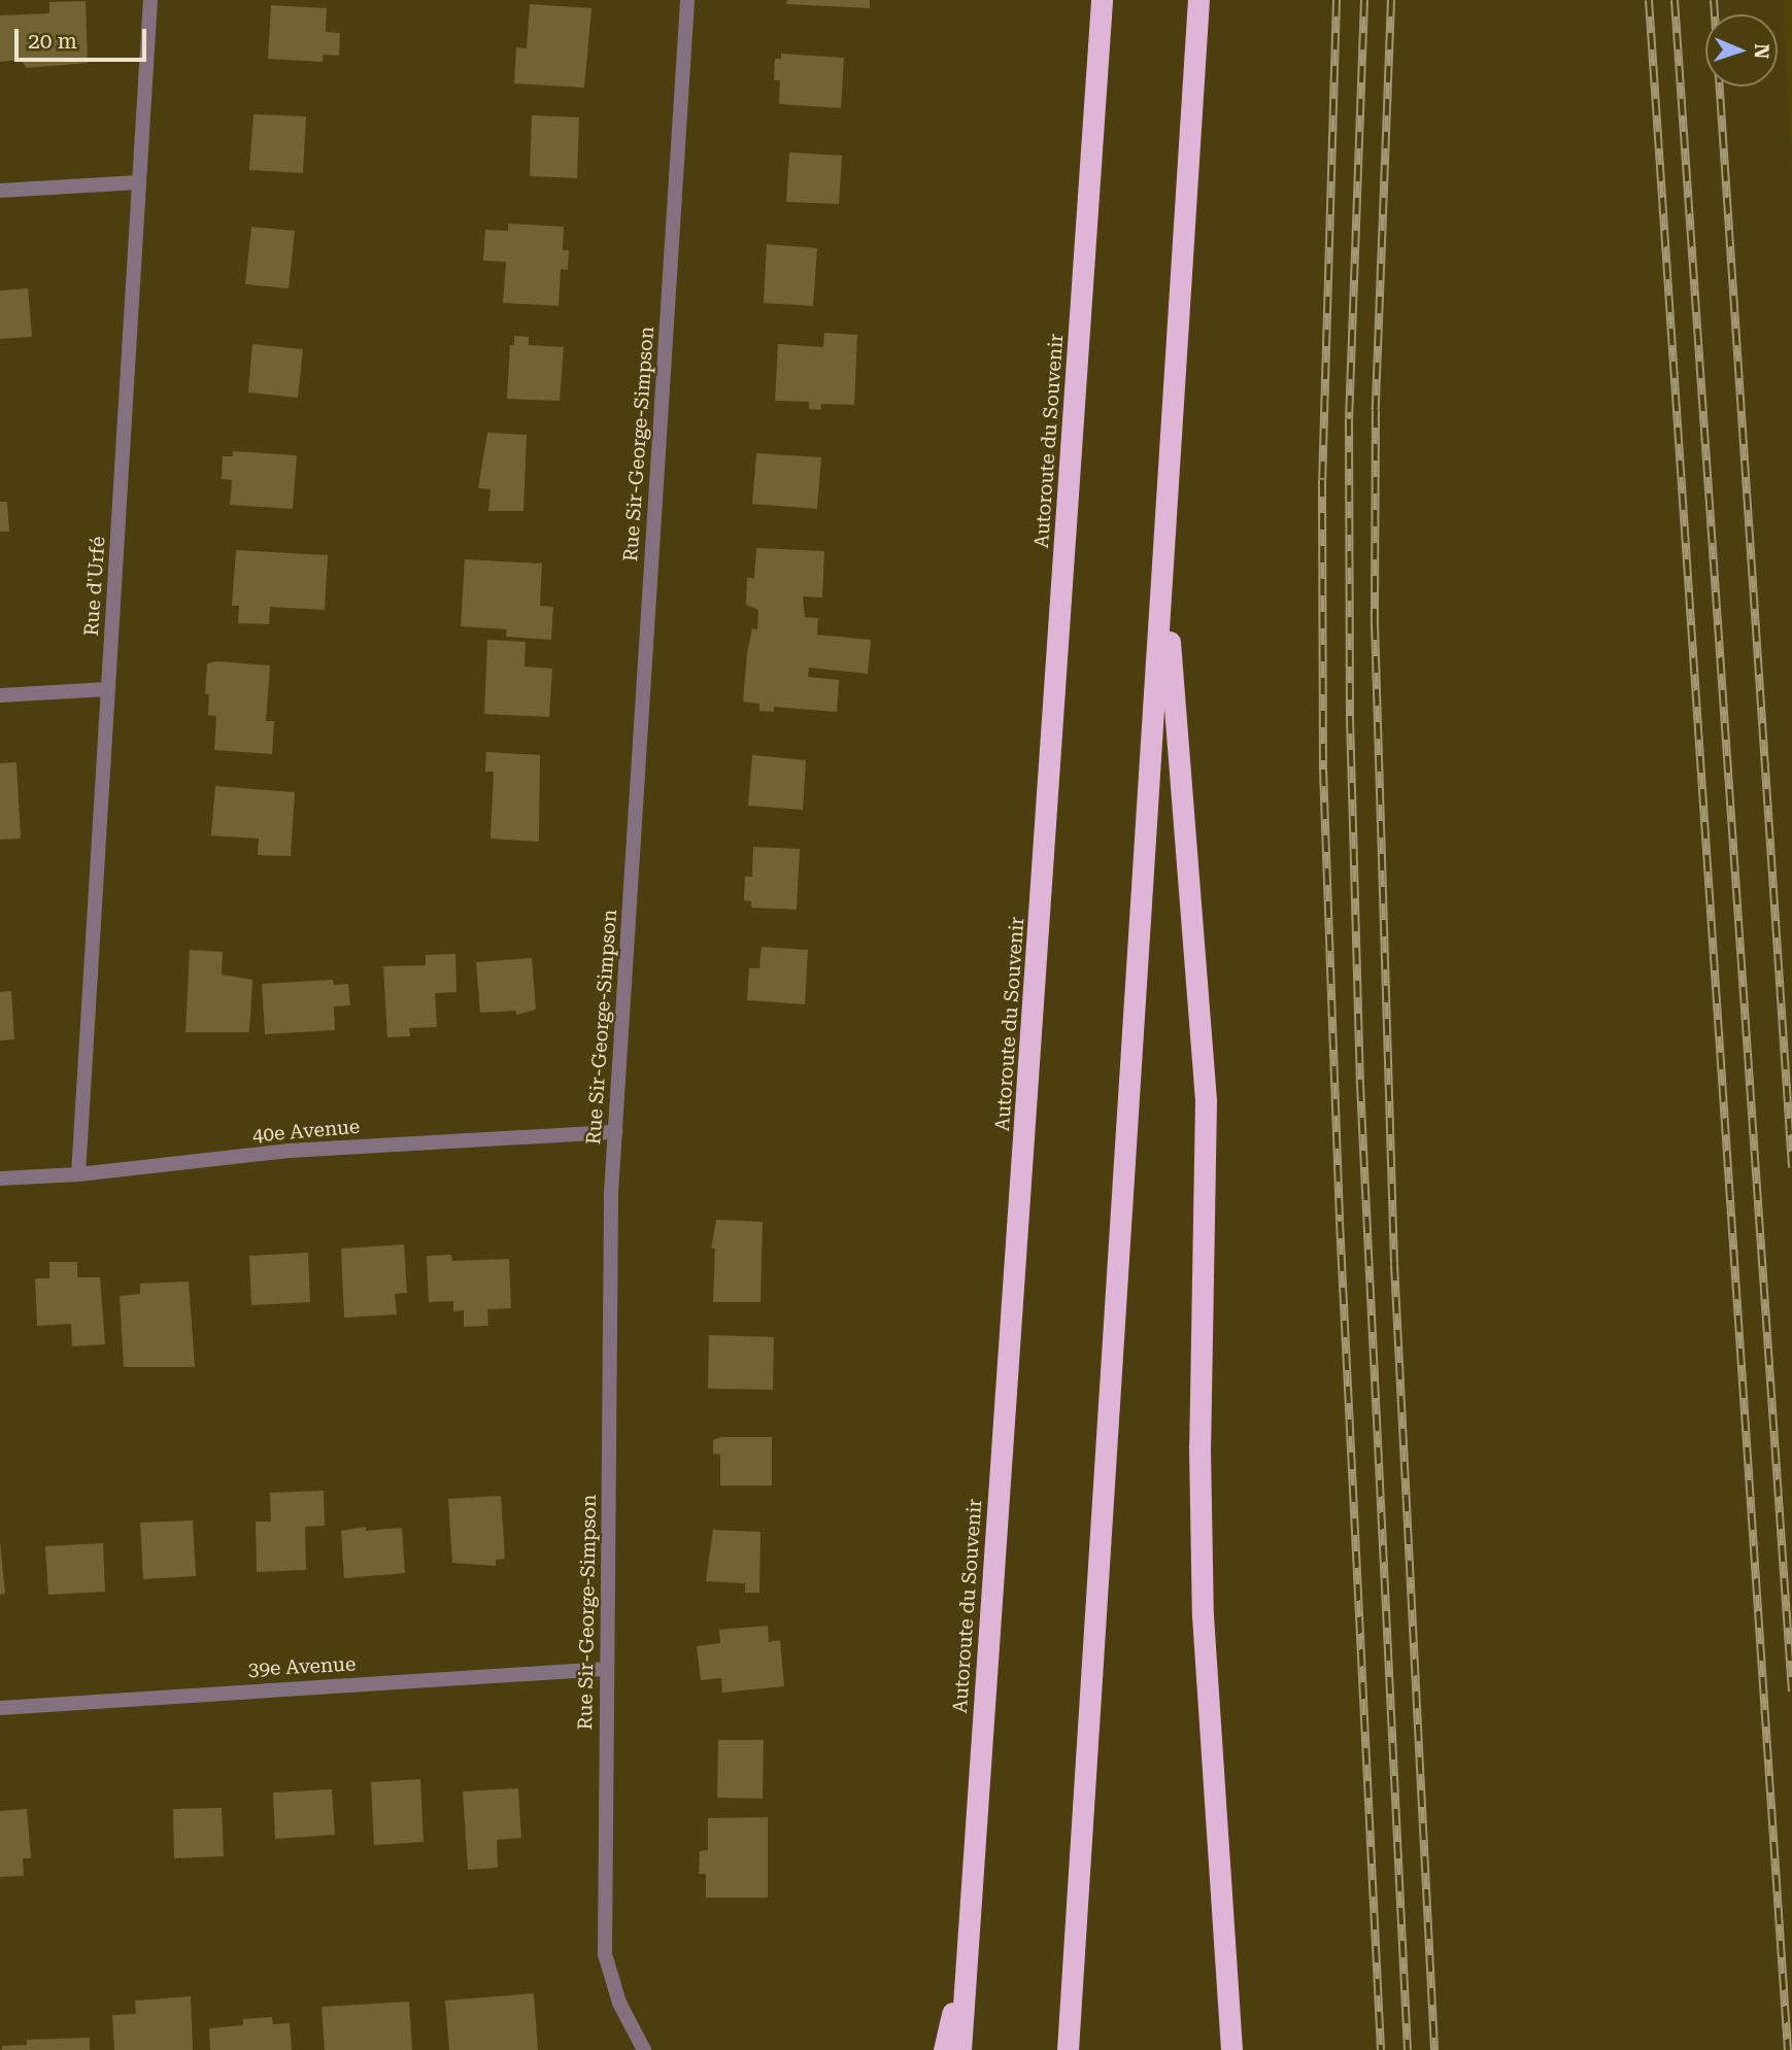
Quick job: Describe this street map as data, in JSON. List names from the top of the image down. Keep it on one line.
{"streets":{"highway":["Autoroute du Souvenir"],"street":["Rue Sir-George-Simpson","Rue d'Urfé","40e Avenue","39e Avenue"]},"crossings":[["Rue Sir-George-Simpson","40e Avenue"],["Rue Sir-George-Simpson","39e Avenue"],["Rue d'Urfé","40e Avenue"]],"scale_bar":"20 m","north":"right"}
